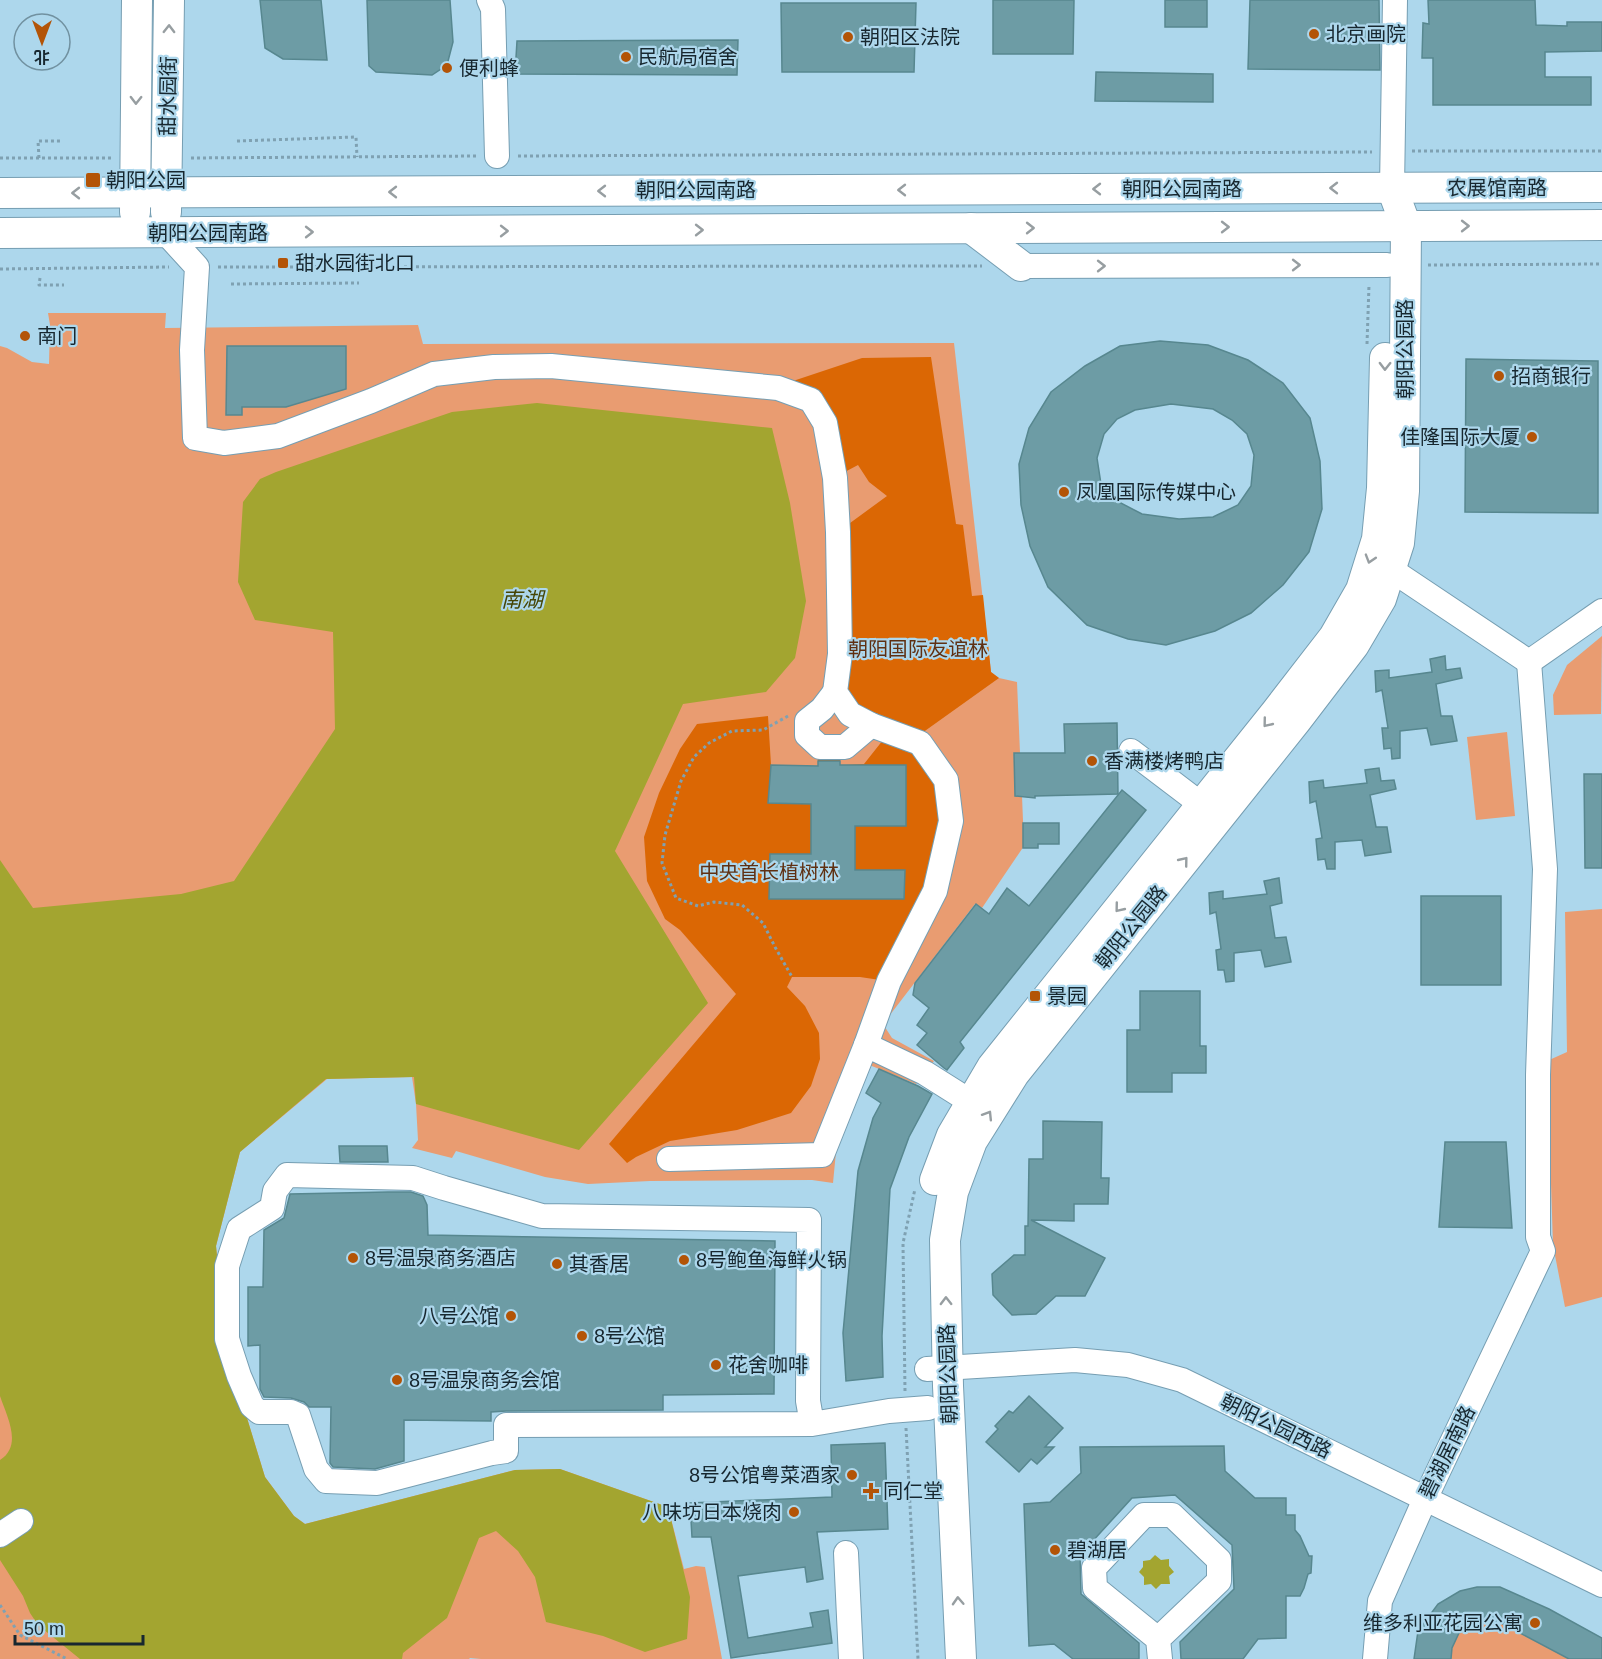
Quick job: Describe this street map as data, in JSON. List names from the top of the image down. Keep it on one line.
{"streets":{"main road":["甜水园街","农展馆南路","朝阳公园南路","朝阳公园路"],"street":["朝阳公园西路","碧湖居南路"]},"crossings":[["甜水园街","朝阳公园南路"],["农展馆南路","朝阳公园南路"],["农展馆南路","朝阳公园路"],["朝阳公园南路","朝阳公园路"],["朝阳公园路","朝阳公园西路"],["朝阳公园西路","碧湖居南路"]],"water":["南湖"],"parks":["朝阳国际友谊林","中央首长植树林"],"places":{"other":["北京画院","朝阳区法院","民航局宿舍","便利蜂","南门","招商银行","佳隆国际大厦","凤凰国际传媒中心","香满楼烤鸭店","8号温泉商务酒店","8号鲍鱼海鲜火锅","其香居","八号公馆","8号公馆","花舍咖啡","8号温泉商务会馆","8号公馆粤菜酒家","八味坊日本烧肉","碧湖居","维多利亚花园公寓"],"transit":["朝阳公园","甜水园街北口","景园"],"health":["同仁堂"]},"scale_bar":"50 m","north":"bottom"}
